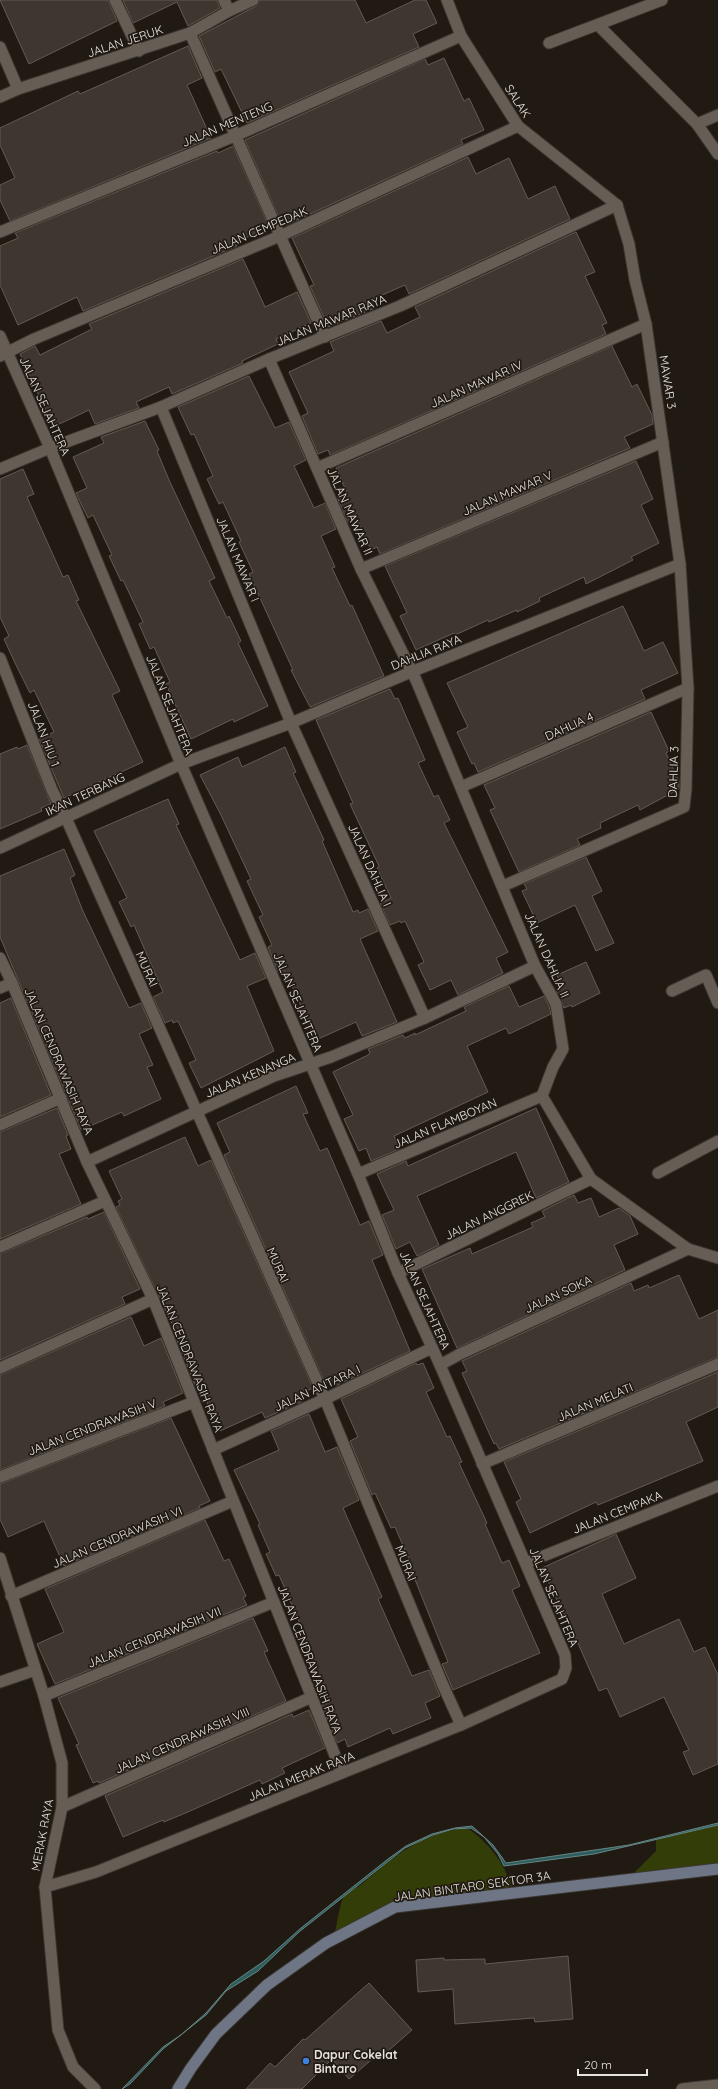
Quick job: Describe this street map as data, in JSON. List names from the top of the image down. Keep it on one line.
{"streets":{"main road":["JALAN BINTARO SEKTOR 3A"],"street":["JALAN JERUK","SALAK","JALAN MENTENG","JALAN CEMPEDAK","JALAN MAWAR RAYA","MAWAR 3","JALAN MAWAR IV","JALAN SEJAHTERA","JALAN MAWAR V","JALAN MAWAR II","JALAN MAWAR I","DAHLIA RAYA","DAHLIA 4","JALAN HIU 1","DAHLIA 3","IKAN TERBANG","JALAN DAHLIA I","JALAN DAHLIA II","MURAI","JALAN CENDRAWASIH RAYA","JALAN KENANGA","JALAN FLAMBOYAN","JALAN ANGGREK","JALAN SOKA","JALAN ANTARA I","JALAN MELATI","JALAN CENDRAWASIH V","JALAN CEMPAKA","JALAN CENDRAWASIH VI","JALAN CENDRAWASIH VII","JALAN CENDRAWASIH VIII","JALAN MERAK RAYA","MERAK RAYA"]},"crossings":[["SALAK","JALAN MENTENG"],["SALAK","JALAN CEMPEDAK"],["SALAK","JALAN MAWAR RAYA"],["SALAK","MAWAR 3"],["JALAN CEMPEDAK","JALAN SEJAHTERA"],["JALAN MAWAR RAYA","MAWAR 3"],["JALAN MAWAR RAYA","JALAN SEJAHTERA"],["JALAN MAWAR RAYA","JALAN MAWAR II"],["JALAN MAWAR RAYA","JALAN MAWAR I"],["MAWAR 3","JALAN MAWAR IV"],["MAWAR 3","JALAN MAWAR V"],["MAWAR 3","DAHLIA RAYA"],["MAWAR 3","DAHLIA 3"],["JALAN MAWAR IV","JALAN MAWAR II"],["JALAN SEJAHTERA","DAHLIA RAYA"],["JALAN SEJAHTERA","IKAN TERBANG"],["JALAN SEJAHTERA","JALAN KENANGA"],["JALAN SEJAHTERA","JALAN FLAMBOYAN"],["JALAN SEJAHTERA","JALAN ANGGREK"],["JALAN SEJAHTERA","JALAN SOKA"],["JALAN SEJAHTERA","JALAN ANTARA I"],["JALAN SEJAHTERA","JALAN MELATI"],["JALAN SEJAHTERA","JALAN CEMPAKA"],["JALAN SEJAHTERA","JALAN MERAK RAYA"],["JALAN MAWAR V","JALAN MAWAR II"],["JALAN MAWAR II","DAHLIA RAYA"],["JALAN MAWAR II","JALAN DAHLIA II"],["JALAN MAWAR I","DAHLIA RAYA"],["JALAN MAWAR I","JALAN DAHLIA I"],["DAHLIA RAYA","DAHLIA 3"],["DAHLIA RAYA","IKAN TERBANG"],["DAHLIA RAYA","JALAN DAHLIA I"],["DAHLIA RAYA","JALAN DAHLIA II"],["DAHLIA 4","DAHLIA 3"],["DAHLIA 4","JALAN DAHLIA II"],["JALAN HIU 1","IKAN TERBANG"],["JALAN HIU 1","MURAI"],["DAHLIA 3","JALAN DAHLIA II"],["IKAN TERBANG","MURAI"],["JALAN DAHLIA I","JALAN KENANGA"],["JALAN DAHLIA II","JALAN KENANGA"],["JALAN DAHLIA II","JALAN FLAMBOYAN"],["MURAI","JALAN KENANGA"],["MURAI","JALAN ANTARA I"],["MURAI","JALAN MERAK RAYA"],["JALAN CENDRAWASIH RAYA","JALAN KENANGA"],["JALAN CENDRAWASIH RAYA","JALAN ANTARA I"],["JALAN CENDRAWASIH RAYA","JALAN CENDRAWASIH V"],["JALAN CENDRAWASIH RAYA","JALAN CENDRAWASIH VI"],["JALAN CENDRAWASIH RAYA","JALAN CENDRAWASIH VII"],["JALAN CENDRAWASIH RAYA","JALAN CENDRAWASIH VIII"],["JALAN CENDRAWASIH RAYA","JALAN MERAK RAYA"],["JALAN CENDRAWASIH VI","MERAK RAYA"],["JALAN CENDRAWASIH VII","MERAK RAYA"],["JALAN CENDRAWASIH VIII","MERAK RAYA"],["JALAN MERAK RAYA","MERAK RAYA"]],"places":["Dapur Cokelat Bintaro"],"scale_bar":"20 m"}
